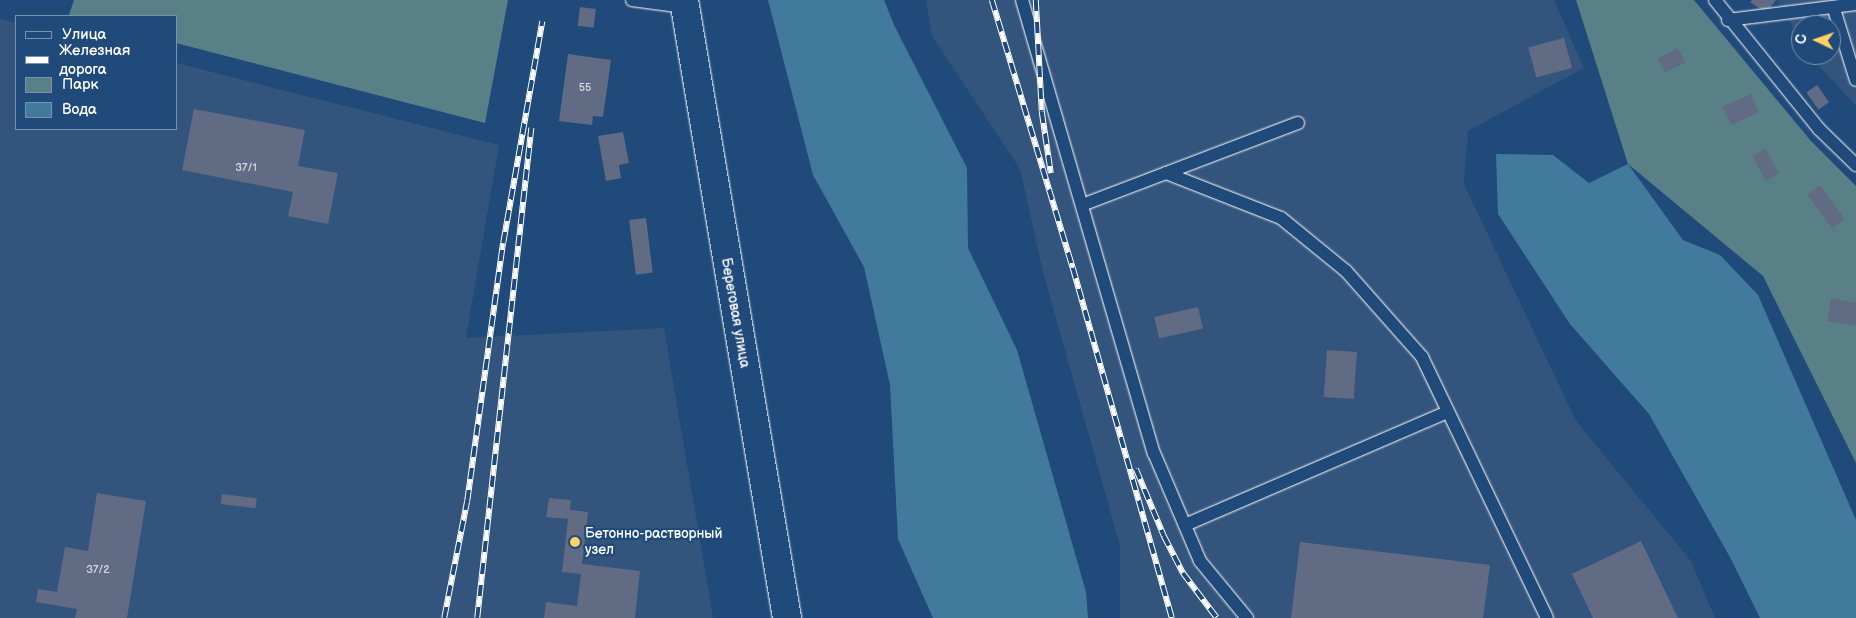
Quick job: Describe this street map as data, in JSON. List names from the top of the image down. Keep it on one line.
{"streets":{"street":["Береговая улица"]},"places":["Бетонно-растворный узел"],"house_numbers":["55","37/1","37/2"],"legend":["Улица","Железная дорога","Парк","Вода"],"north":"left"}
